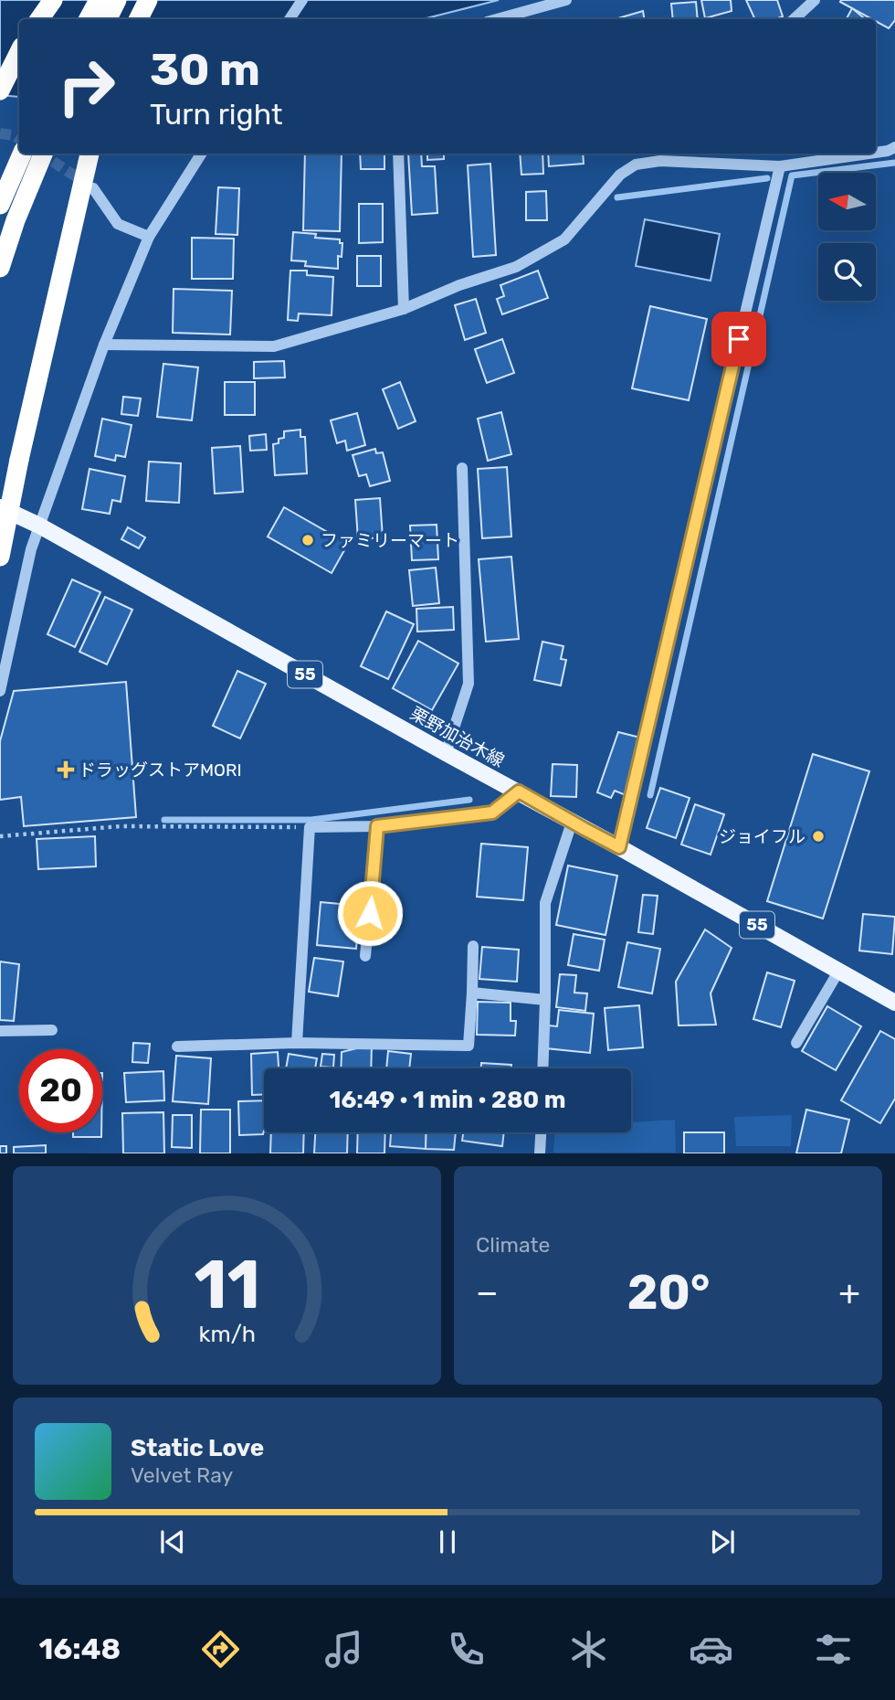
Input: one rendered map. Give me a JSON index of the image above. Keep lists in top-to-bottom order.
{
  "streets": {
    "main road": ["55", "栗野加治木線"]
  },
  "places": {
    "other": ["ファミリーマート", "ジョイフル"],
    "health": ["ドラッグストアMORI"]
  },
  "north": "left",
  "page": {
    "turn": ["30 m", "Turn right"],
    "limit": "20",
    "trip": "16:49 · 1 min · 280 m",
    "tile": "Climate",
    "heat": ["−", "20°", "+"],
    "song": ["Static Love", "Velvet Ray"],
    "tabs": "16:48",
    "gauge": ["11", "km/h"]
  }
}
